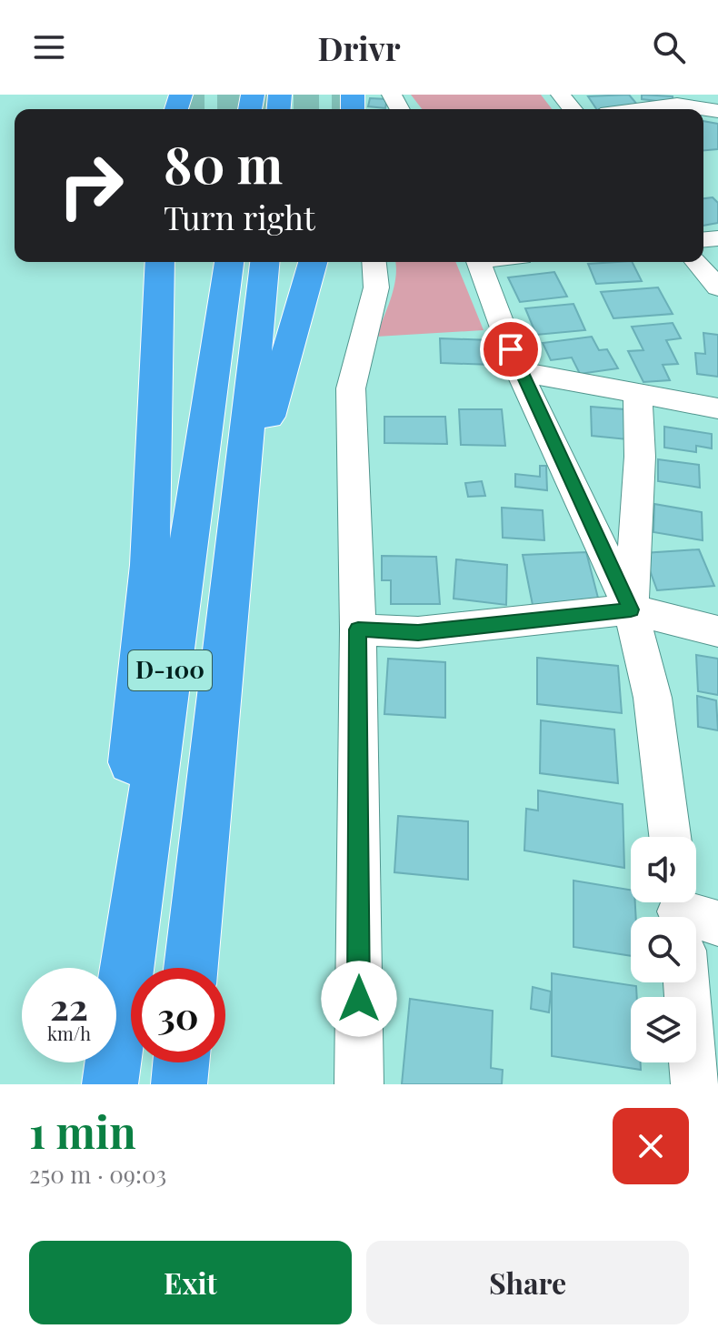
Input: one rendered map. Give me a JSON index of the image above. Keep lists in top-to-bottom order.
{
  "streets": {
    "highway": ["D-100"]
  },
  "page": {
    "header": "Drivr",
    "turn": ["80 m", "Turn right"],
    "speed": "22 km/h",
    "limit": "30",
    "heading": ["1 min", "250 m · 09:03"],
    "buttons": ["Exit", "Share"]
  }
}
